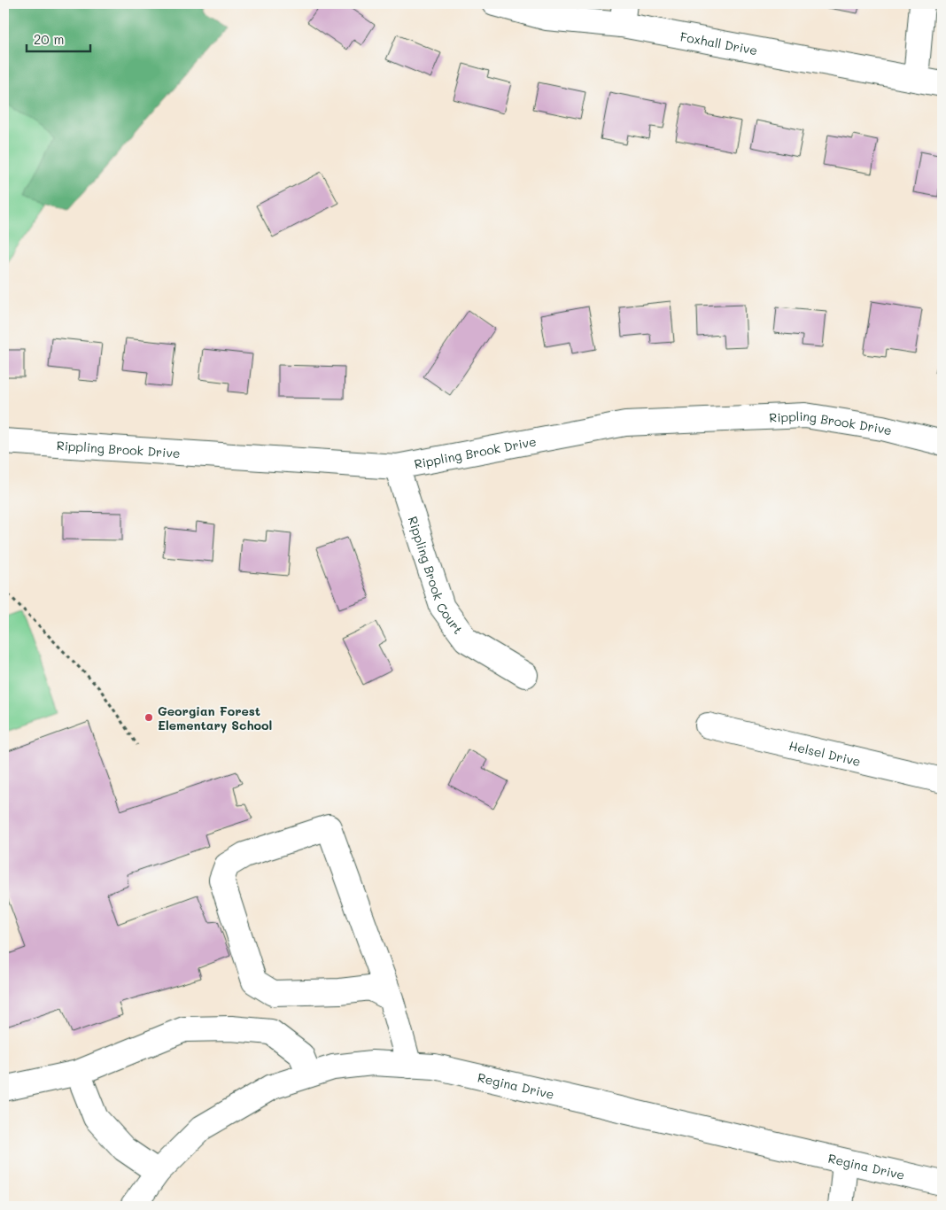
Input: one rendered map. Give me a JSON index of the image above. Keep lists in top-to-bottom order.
{
  "streets": {
    "street": [
      "Foxhall Drive",
      "Rippling Brook Drive",
      "Rippling Brook Court",
      "Helsel Drive",
      "Regina Drive"
    ]
  },
  "crossings": [
    ["Rippling Brook Drive", "Rippling Brook Court"]
  ],
  "places": ["Georgian Forest Elementary School"],
  "scale_bar": "20 m"
}
